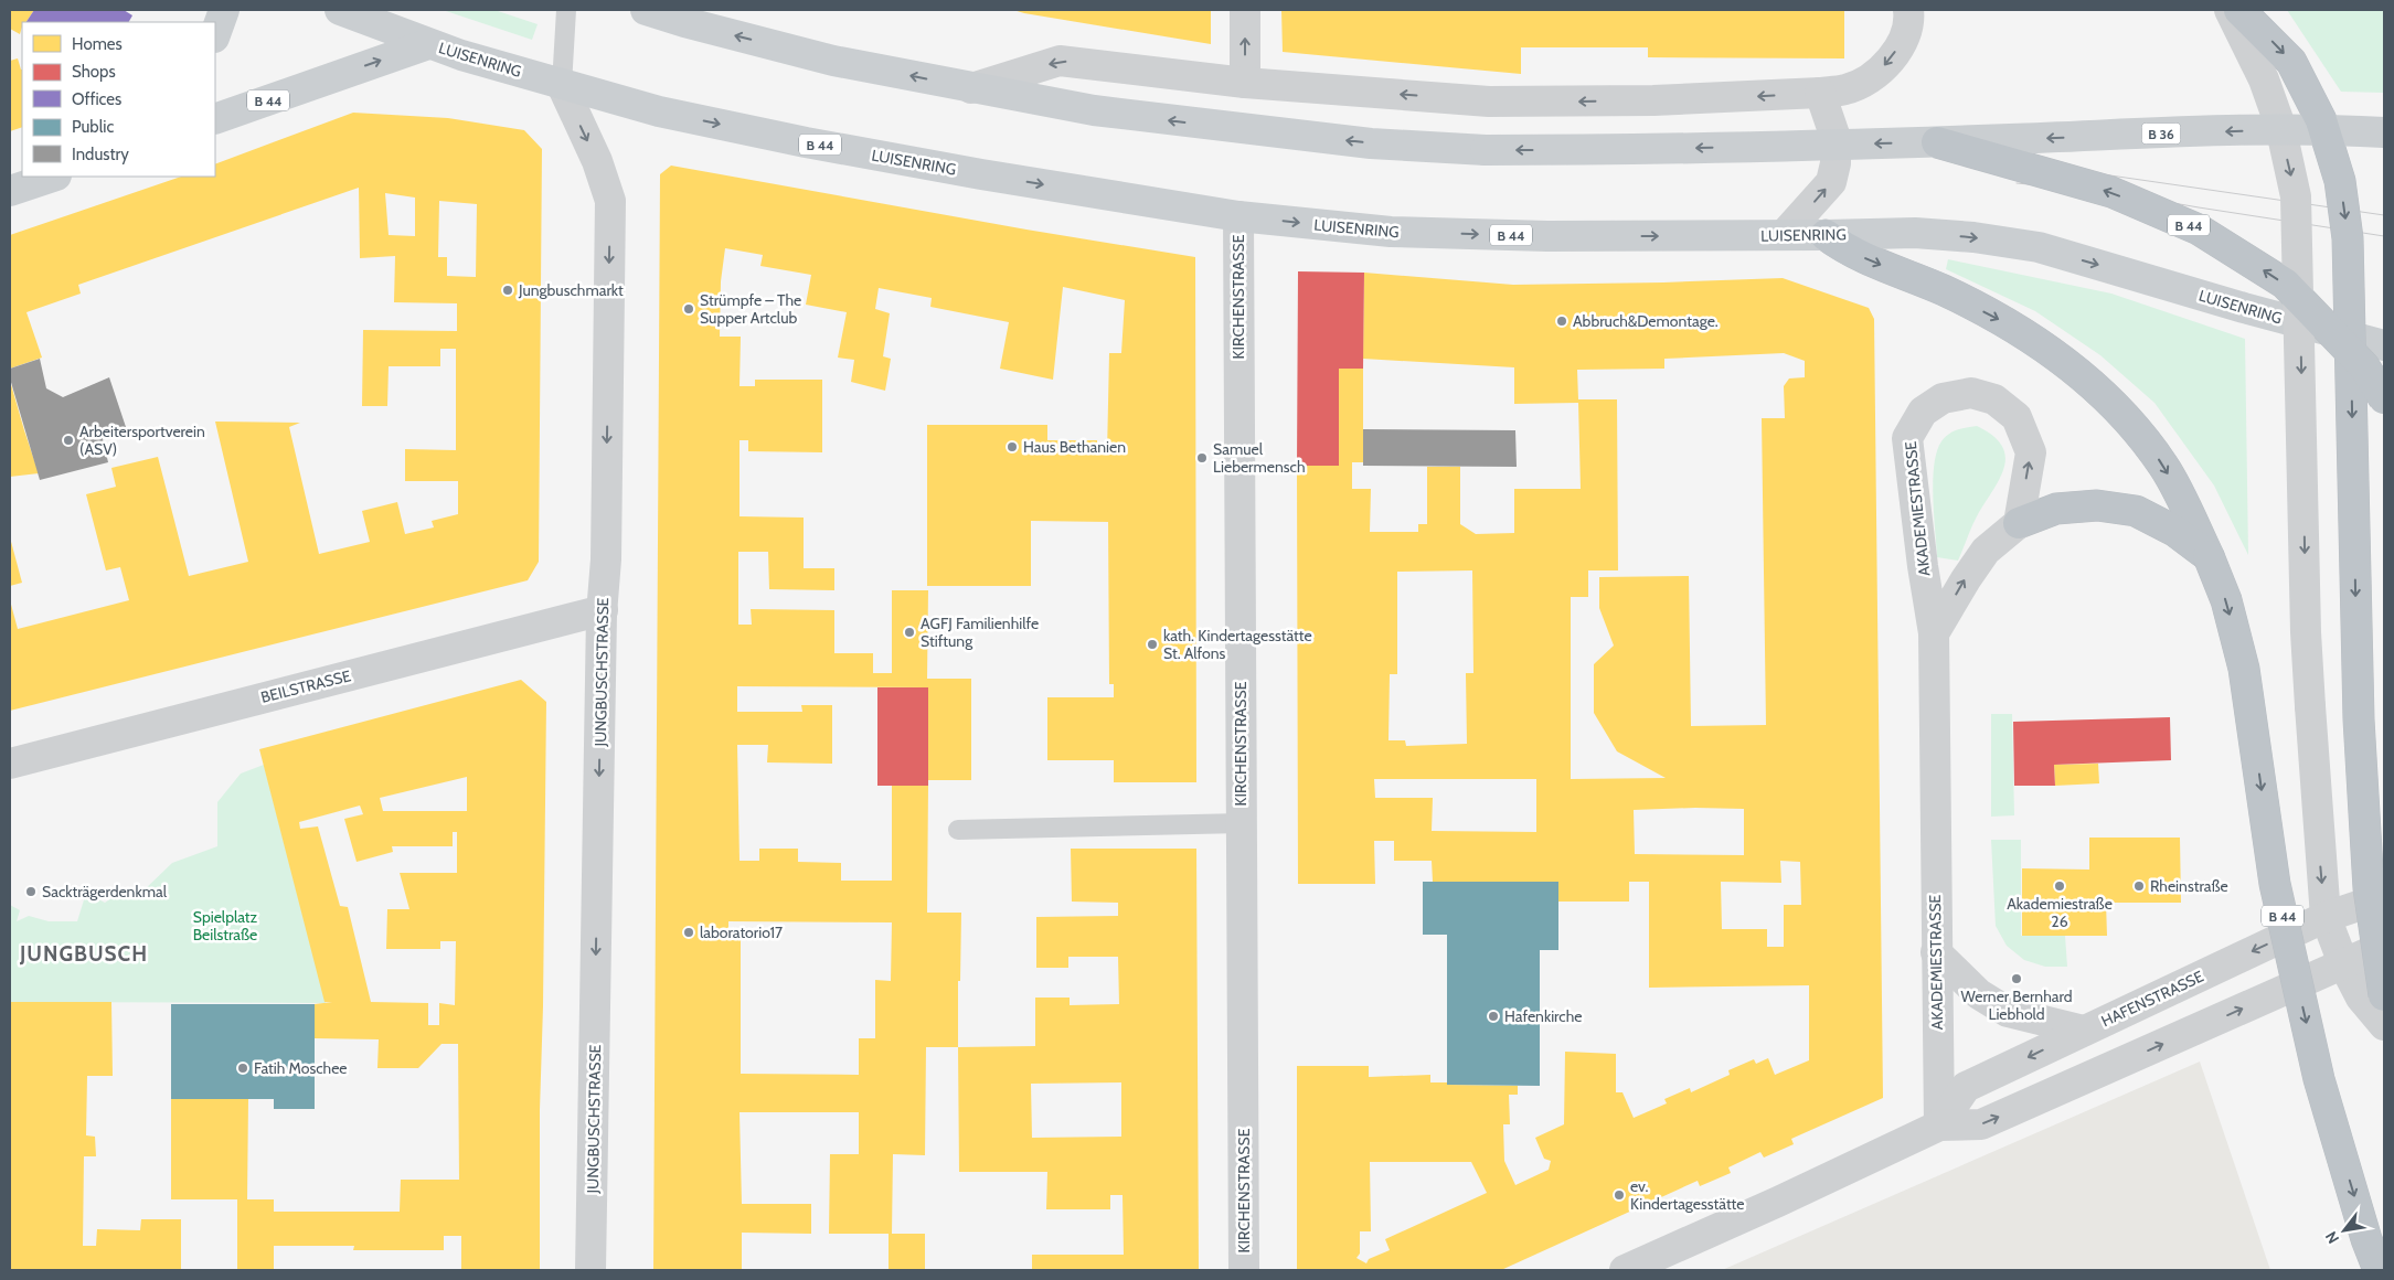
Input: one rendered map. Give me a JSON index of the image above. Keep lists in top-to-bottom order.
{
  "streets": {
    "highway": ["B 44"],
    "main road": ["LUISENRING", "B 36"],
    "street": [
      "KIRCHENSTRASSE",
      "AKADEMIESTRASSE",
      "JUNGBUSCHSTRASSE",
      "BEILSTRASSE",
      "HAFENSTRASSE"
    ]
  },
  "crossings": [
    ["LUISENRING", "B 44"],
    ["LUISENRING", "KIRCHENSTRASSE"],
    ["LUISENRING", "JUNGBUSCHSTRASSE"],
    ["B 44", "B 36"],
    ["AKADEMIESTRASSE", "HAFENSTRASSE"],
    ["JUNGBUSCHSTRASSE", "BEILSTRASSE"]
  ],
  "one_way": ["JUNGBUSCHSTRASSE"],
  "districts": ["JUNGBUSCH"],
  "parks": ["Spielplatz Beilstraße"],
  "places": [
    "Jungbuschmarkt",
    "Strümpfe – The Supper Artclub",
    "Abbruch&Demontage.",
    "Arbeitersportverein (ASV)",
    "Haus Bethanien",
    "Samuel Liebermensch",
    "AGFJ Familienhilfe Stiftung",
    "kath. Kindertagesstätte St. Alfons",
    "Akademiestraße 26",
    "Rheinstraße",
    "Sackträgerdenkmal",
    "laboratorio17",
    "Werner Bernhard Liebhold",
    "Hafenkirche",
    "Fatih Moschee",
    "ev. Kindertagesstätte"
  ],
  "legend": [
    "Homes",
    "Shops",
    "Offices",
    "Public",
    "Industry"
  ],
  "north": "bottom left"
}
